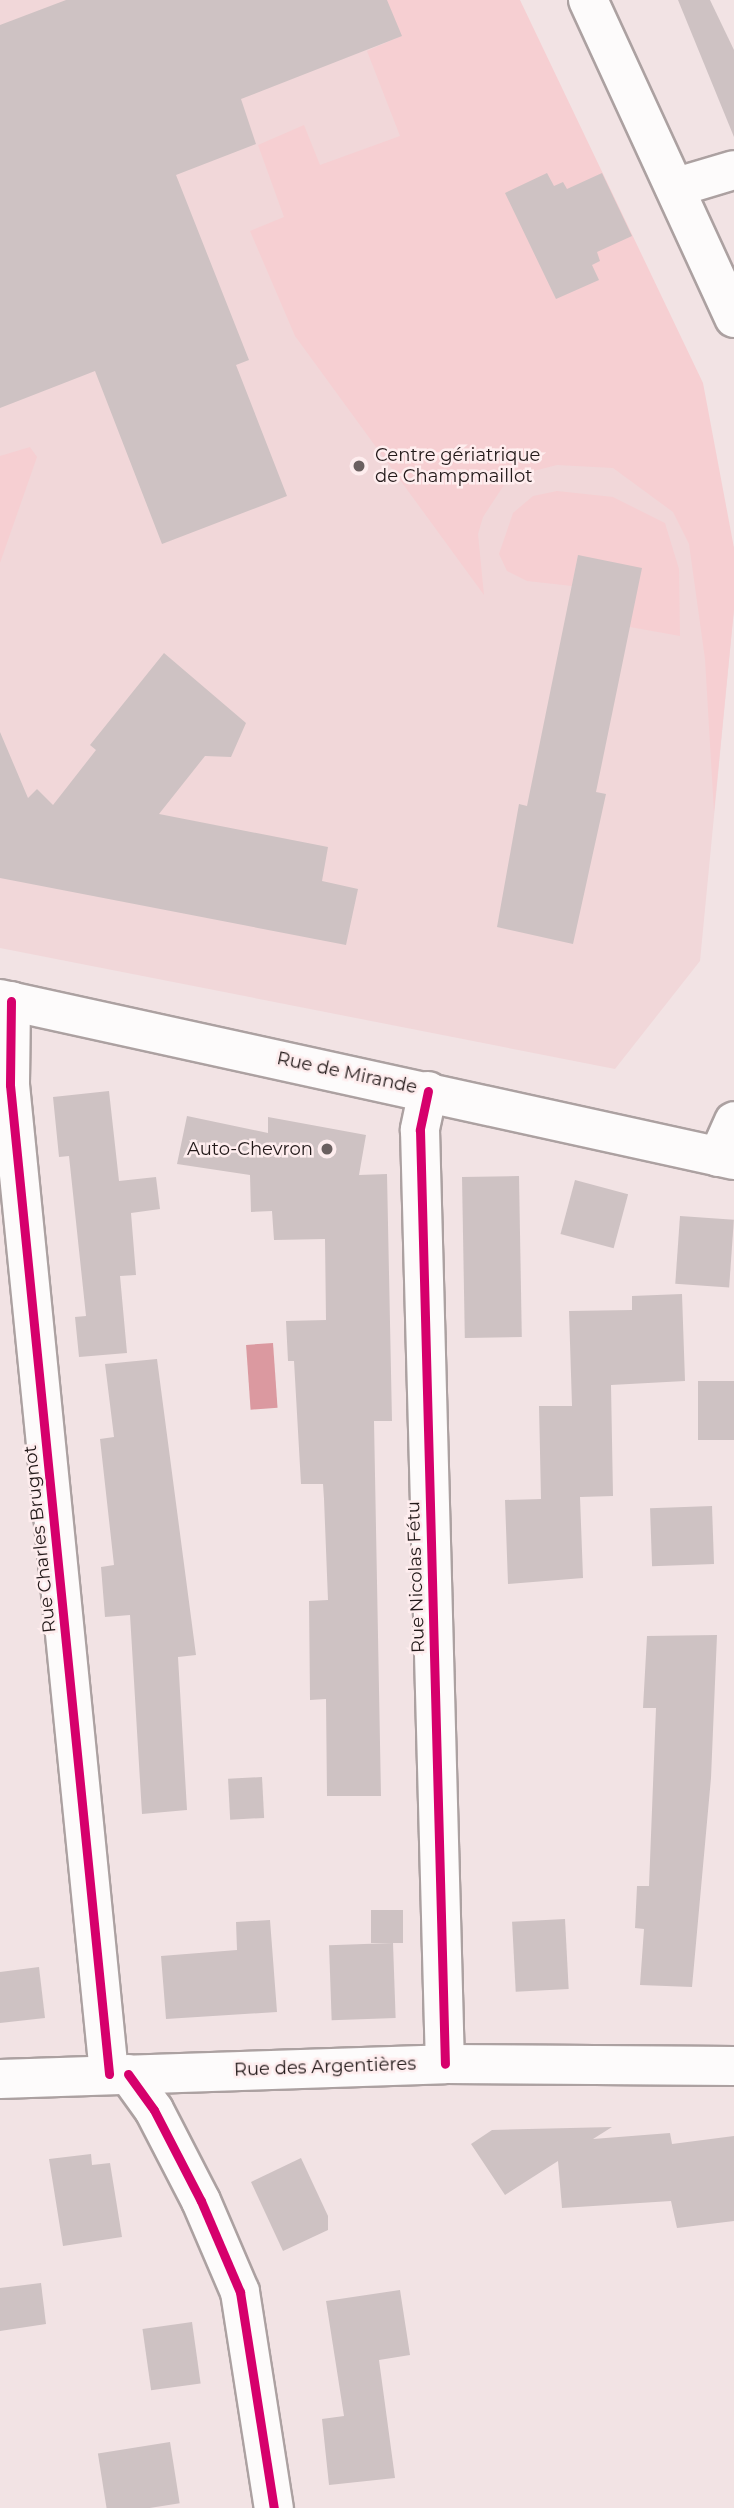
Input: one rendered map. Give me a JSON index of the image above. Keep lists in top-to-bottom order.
{
  "streets": {
    "street": [
      "Rue de Mirande",
      "Rue Charles Brugnot",
      "Rue Nicolas Fétu",
      "Rue des Argentières"
    ]
  },
  "crossings": [
    ["Rue de Mirande", "Rue Charles Brugnot"],
    ["Rue de Mirande", "Rue Nicolas Fétu"],
    ["Rue Charles Brugnot", "Rue des Argentières"],
    ["Rue Nicolas Fétu", "Rue des Argentières"]
  ],
  "places": ["Centre gériatrique de Champmaillot", "Auto-Chevron"]
}
